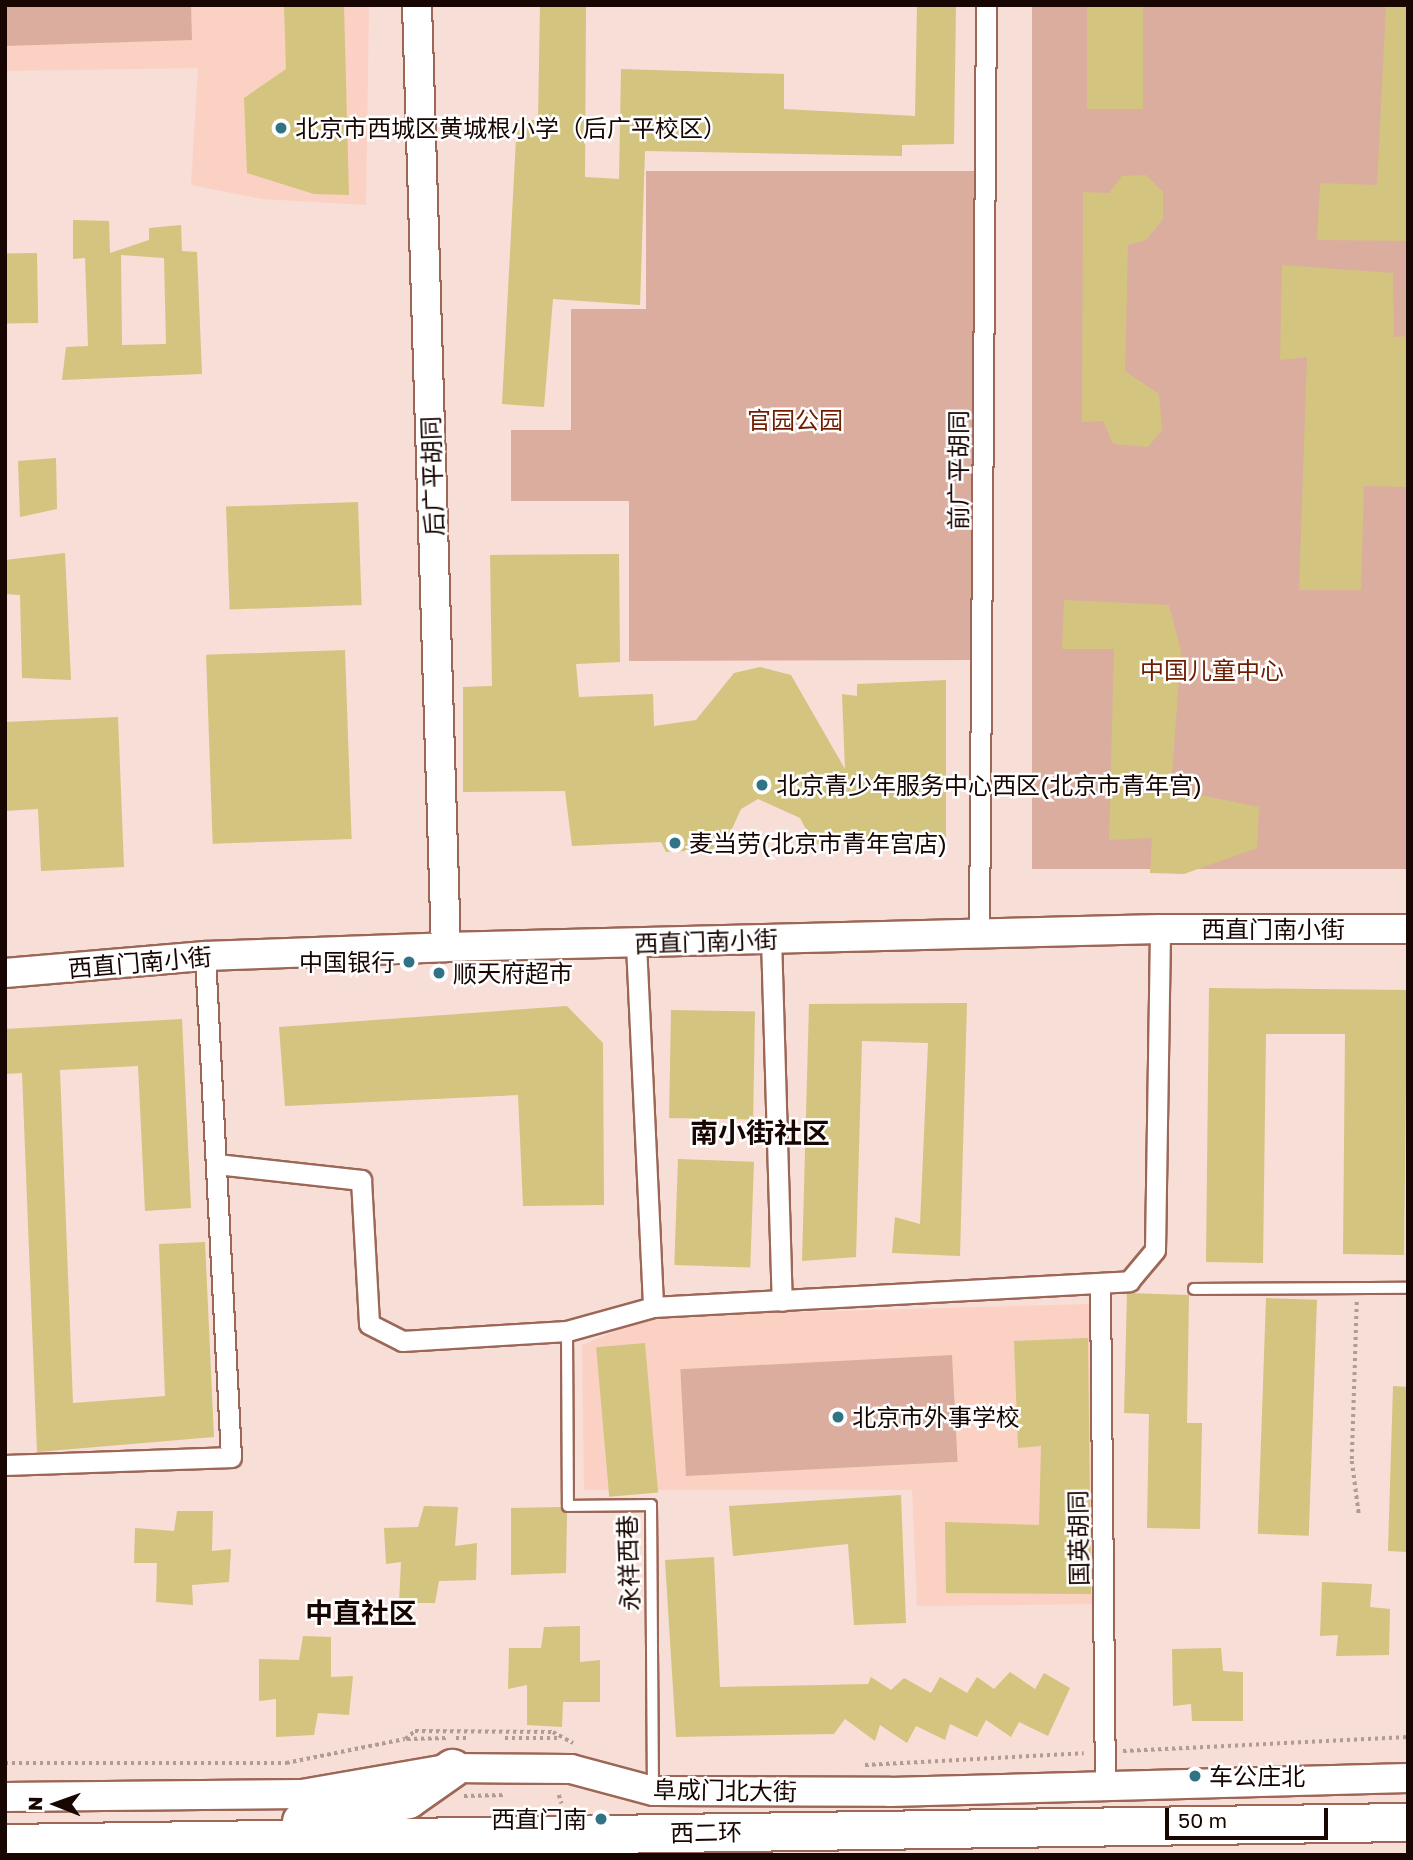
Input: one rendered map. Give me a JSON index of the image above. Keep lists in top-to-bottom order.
{
  "streets": {
    "highway": ["西二环"],
    "street": [
      "前广平胡同",
      "后广平胡同",
      "西直门南小街",
      "国英胡同",
      "阜成门北大街"
    ],
    "lane": ["永祥西巷"]
  },
  "crossings": [
    ["前广平胡同", "西直门南小街"],
    ["后广平胡同", "西直门南小街"],
    ["国英胡同", "阜成门北大街"],
    ["永祥西巷", "阜成门北大街"]
  ],
  "districts": ["南小街社区", "中直社区"],
  "parks": ["官园公园", "中国儿童中心"],
  "places": [
    "北京市西城区黄城根小学（后广平校区）",
    "北京青少年服务中心西区(北京市青年宫)",
    "麦当劳(北京市青年宫店)",
    "中国银行",
    "顺天府超市",
    "北京市外事学校",
    "车公庄北",
    "西直门南"
  ],
  "scale_bar": "50 m",
  "north": "left"
}
